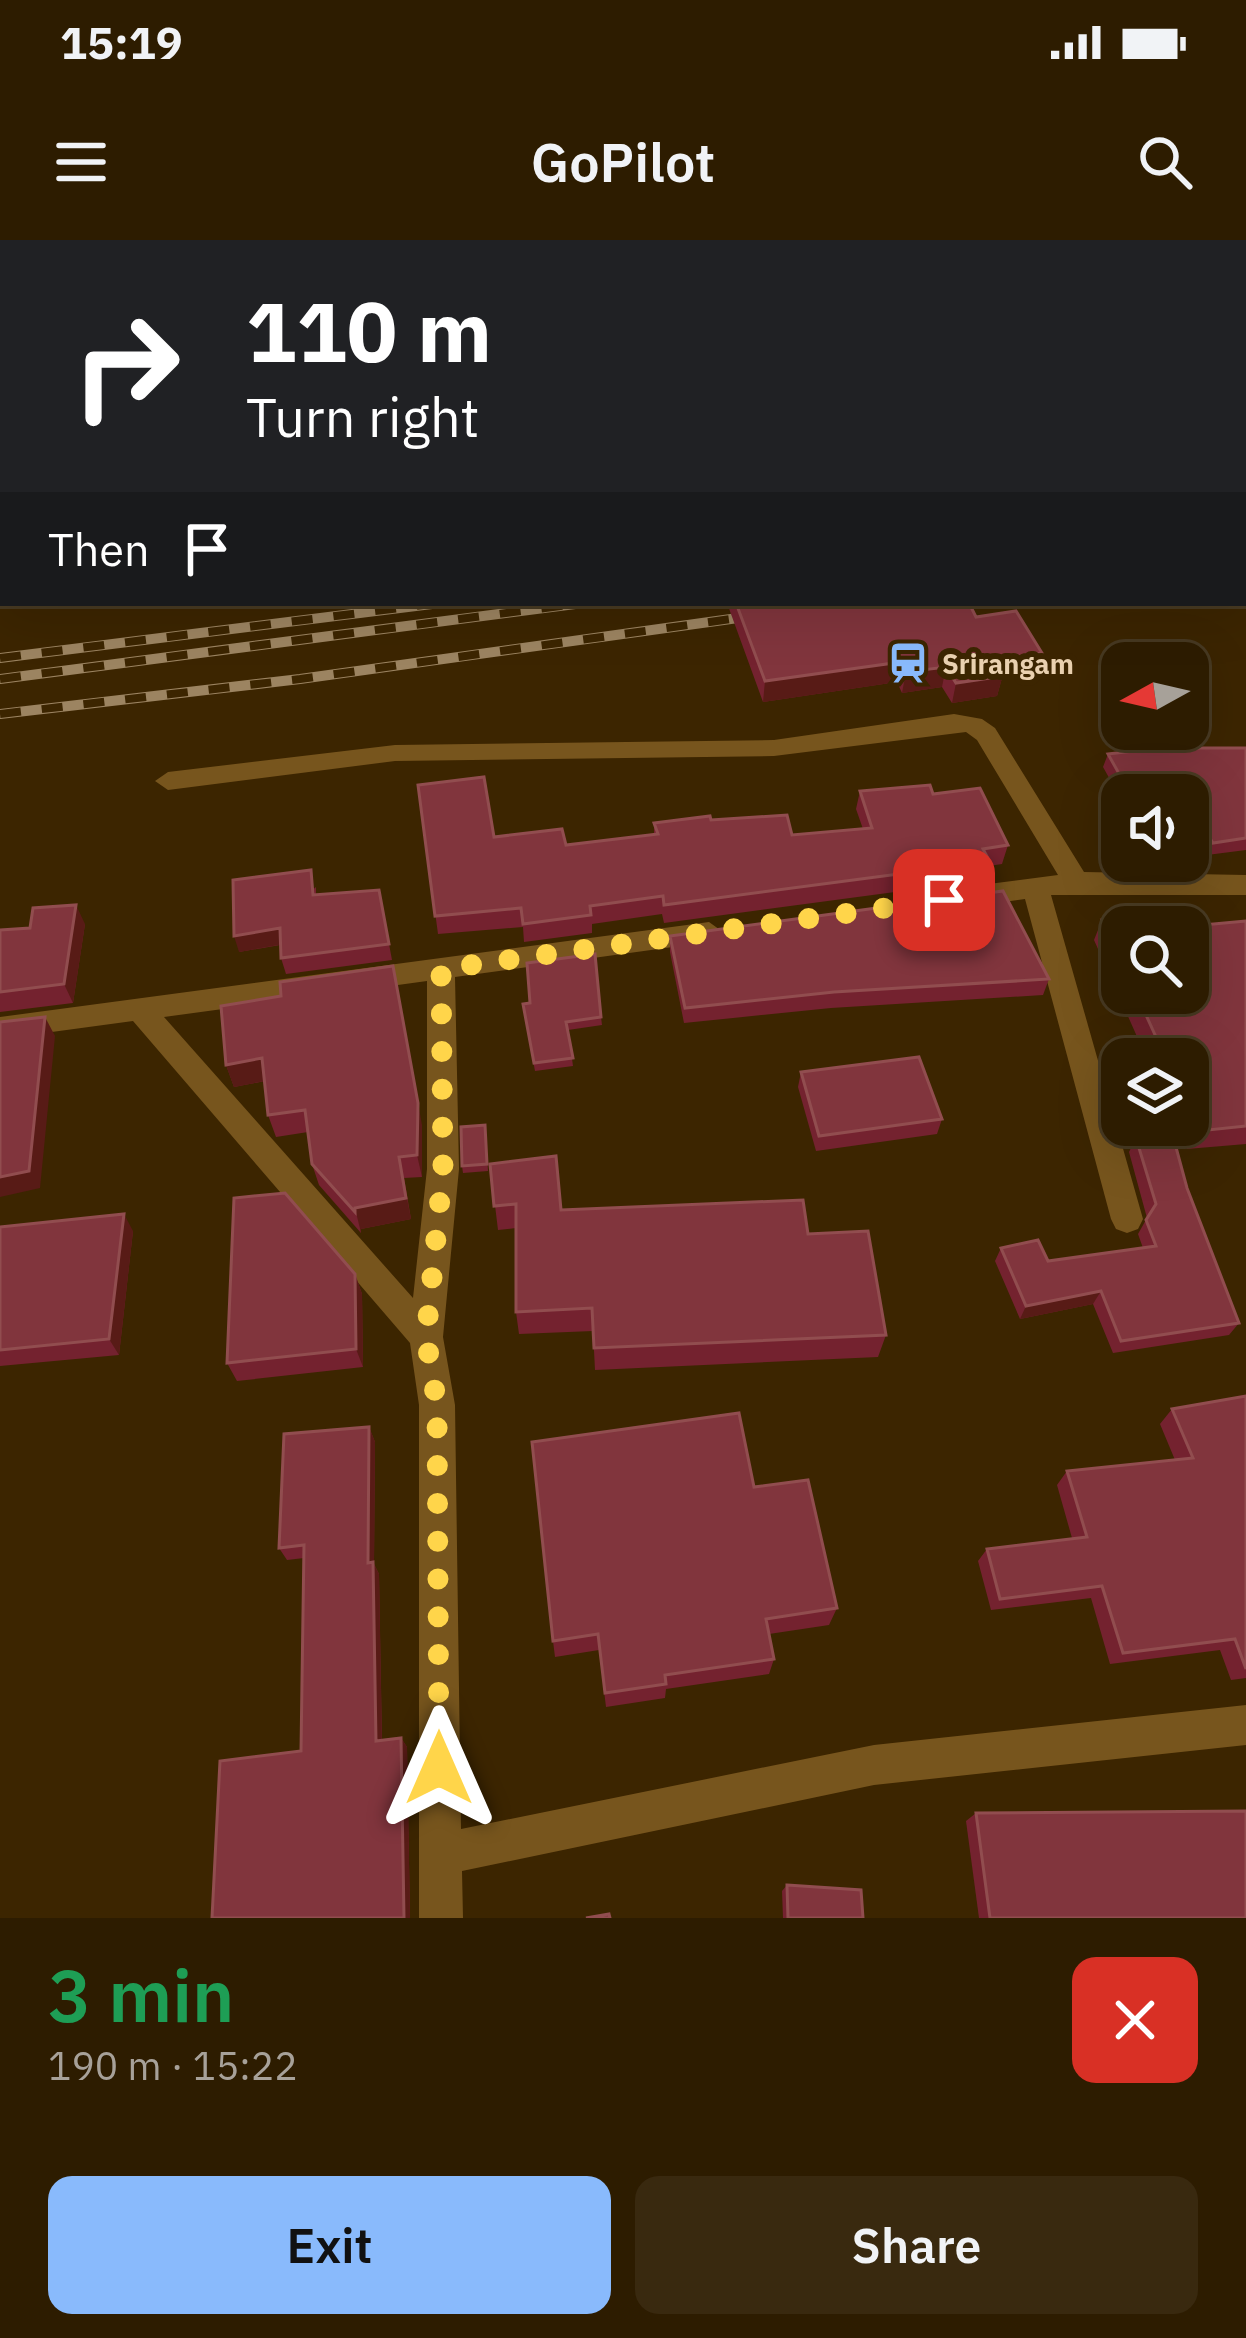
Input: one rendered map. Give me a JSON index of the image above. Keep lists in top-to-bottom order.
{
  "places": {
    "station": ["Srirangam"]
  },
  "north": "left",
  "page": {
    "status": "15:19",
    "header": "GoPilot",
    "turn": ["110 m", "Turn right"],
    "then": "Then",
    "heading": ["3 min", "190 m · 15:22"],
    "buttons": ["Exit", "Share"]
  }
}
